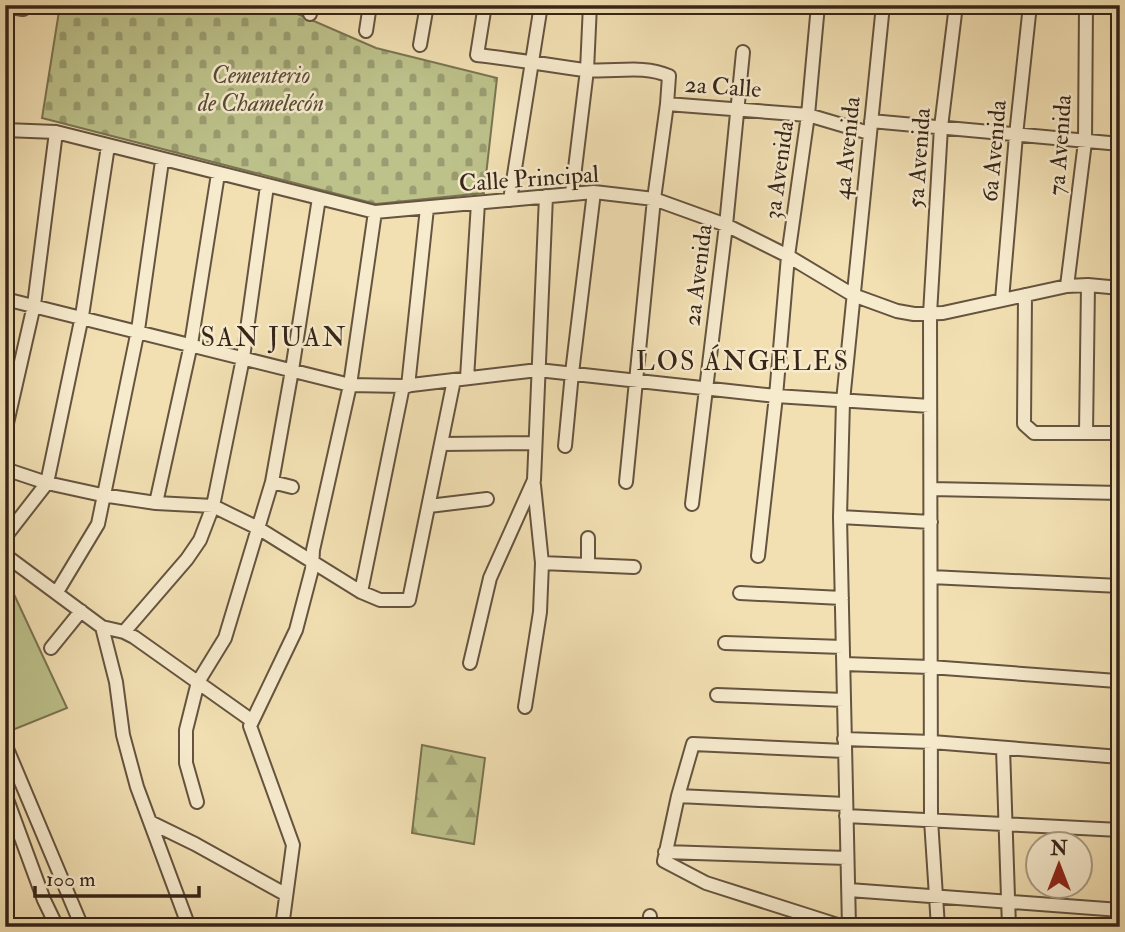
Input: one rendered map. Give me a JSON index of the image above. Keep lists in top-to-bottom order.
{
  "streets": {
    "street": [
      "2a Calle",
      "7a Avenida",
      "4a Avenida",
      "6a Avenida",
      "5a Avenida",
      "3a Avenida",
      "Calle Principal",
      "2a Avenida"
    ]
  },
  "crossings": [
    ["2a Calle", "7a Avenida"],
    ["2a Calle", "4a Avenida"],
    ["2a Calle", "6a Avenida"],
    ["2a Calle", "5a Avenida"],
    ["2a Calle", "3a Avenida"],
    ["2a Calle", "2a Avenida"],
    ["7a Avenida", "Calle Principal"],
    ["4a Avenida", "Calle Principal"],
    ["6a Avenida", "Calle Principal"],
    ["5a Avenida", "Calle Principal"],
    ["3a Avenida", "Calle Principal"],
    ["Calle Principal", "2a Avenida"]
  ],
  "districts": ["SAN JUAN", "LOS ÁNGELES"],
  "parks": ["Cementerio de Chamelecón"],
  "scale_bar": "100 m",
  "north": "top"
}
